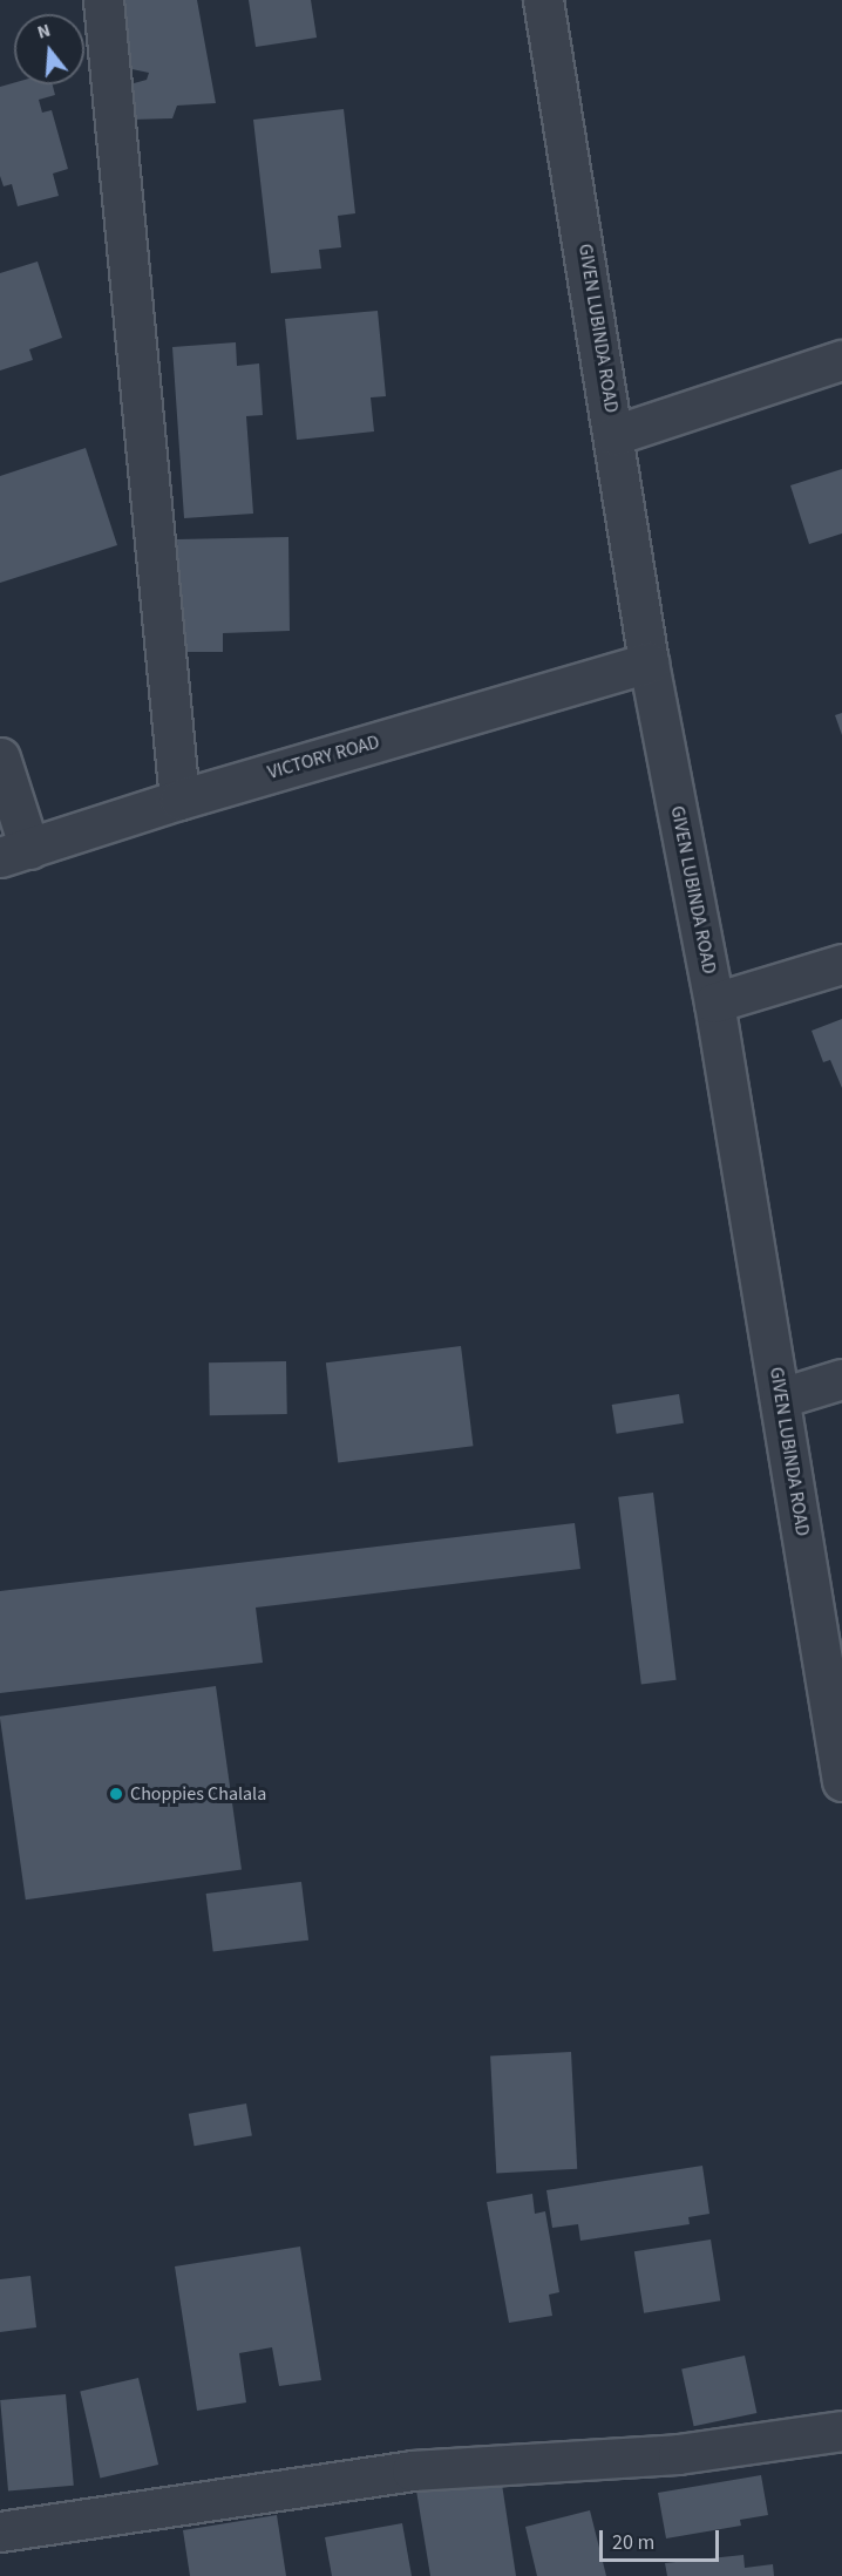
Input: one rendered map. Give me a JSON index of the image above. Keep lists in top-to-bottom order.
{
  "streets": {
    "street": ["GIVEN LUBINDA ROAD", "VICTORY ROAD"]
  },
  "crossings": [
    ["GIVEN LUBINDA ROAD", "VICTORY ROAD"]
  ],
  "places": ["Choppies Chalala"],
  "scale_bar": "20 m",
  "north": "top"
}
